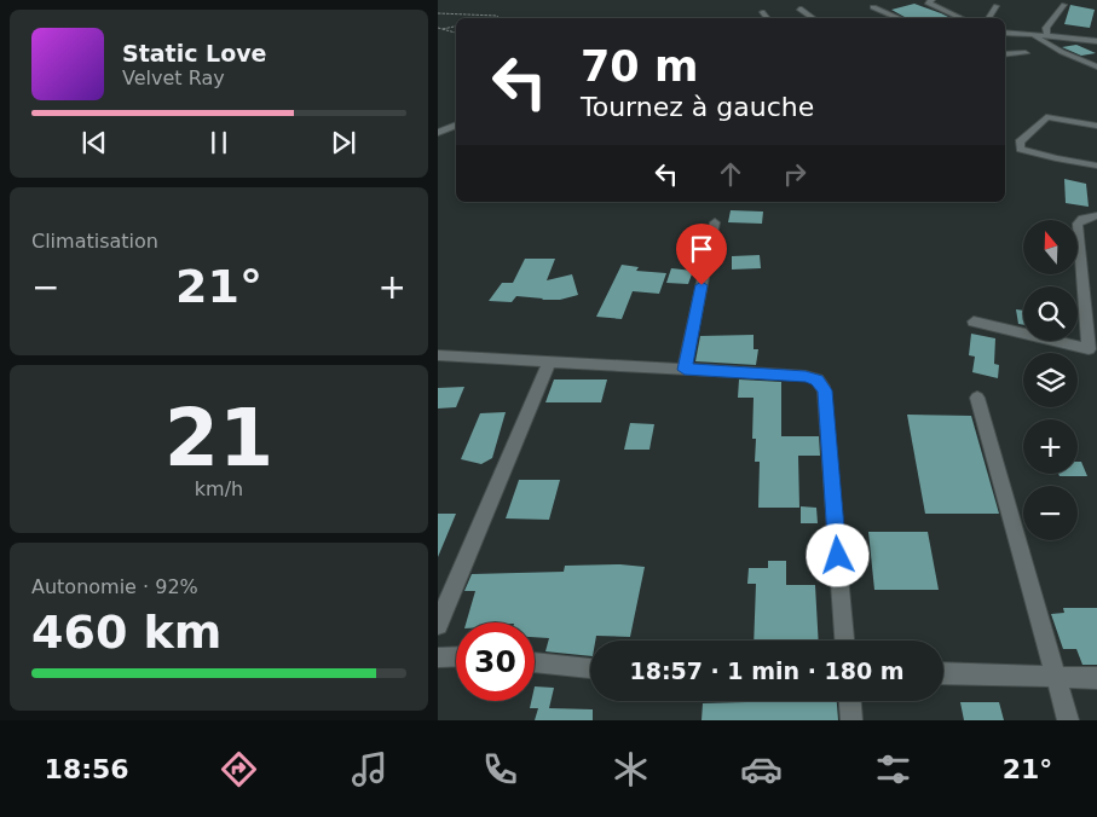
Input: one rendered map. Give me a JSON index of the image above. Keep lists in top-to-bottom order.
{
  "north": "top",
  "page": {
    "turn": ["70 m", "Tournez à gauche"],
    "song": ["Static Love", "Velvet Ray"],
    "tile": [
      "Climatisation",
      ["21", "km/h"],
      ["Autonomie · 92%", "460 km"]
    ],
    "map_buttons": ["+", "−"],
    "heat": ["−", "21°", "+"],
    "limit": "30",
    "trip": "18:57 · 1 min · 180 m",
    "tabs": ["18:56", "21°"]
  }
}
